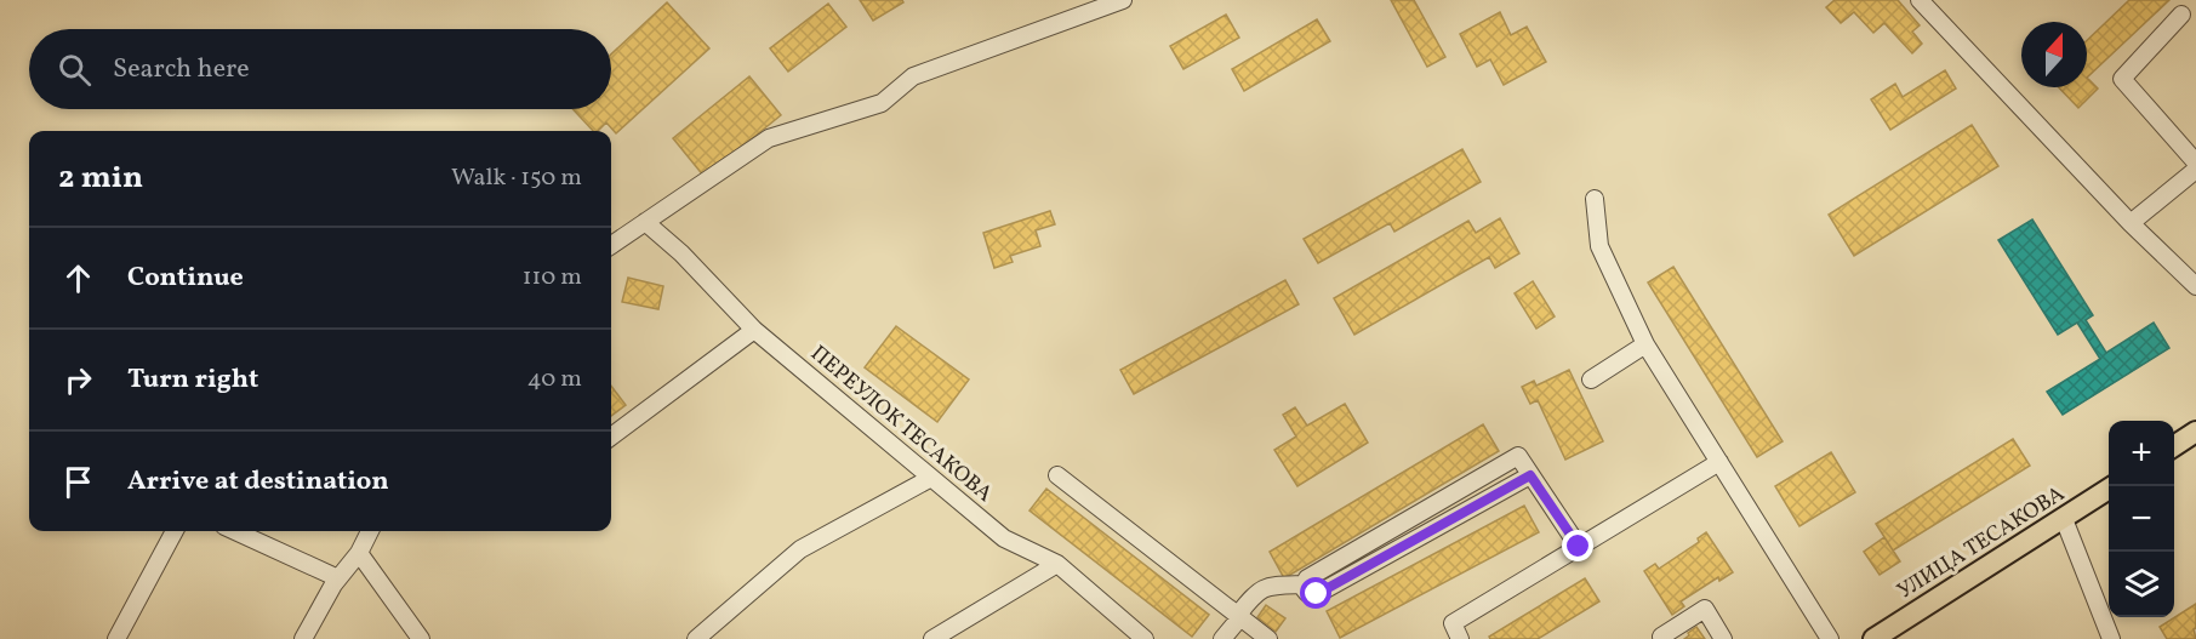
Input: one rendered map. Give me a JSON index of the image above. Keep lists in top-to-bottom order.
{
  "streets": {
    "main road": ["УЛИЦА ТЕСАКОВА"],
    "street": ["ПЕРЕУЛОК ТЕСАКОВА"]
  },
  "north": "top",
  "page": {
    "search": "Search here",
    "heading": ["2 min", "Walk · 150 m"],
    "list": [
      ["Continue", "110 m"],
      ["Turn right", "40 m"],
      "Arrive at destination"
    ],
    "map_buttons": ["+", "−"]
  }
}
